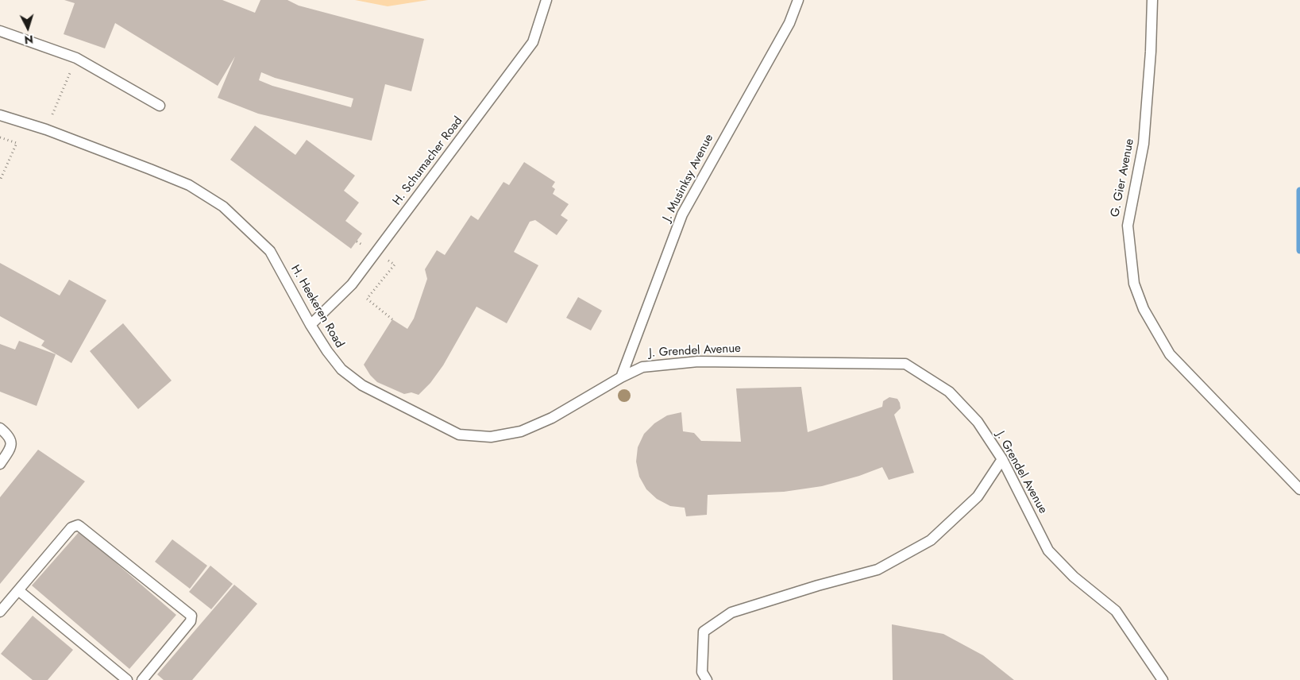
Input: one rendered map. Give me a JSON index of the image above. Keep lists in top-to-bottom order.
{
  "streets": {
    "lane": [
      "H. Schumacher Road",
      "J. Musinksy Avenue",
      "G. Gier Avenue",
      "H. Heekeren Road",
      "J. Grendel Avenue"
    ]
  },
  "crossings": [
    ["H. Schumacher Road", "H. Heekeren Road"],
    ["J. Musinksy Avenue", "H. Heekeren Road"],
    ["J. Musinksy Avenue", "J. Grendel Avenue"],
    ["H. Heekeren Road", "J. Grendel Avenue"]
  ],
  "north": "bottom"
}
